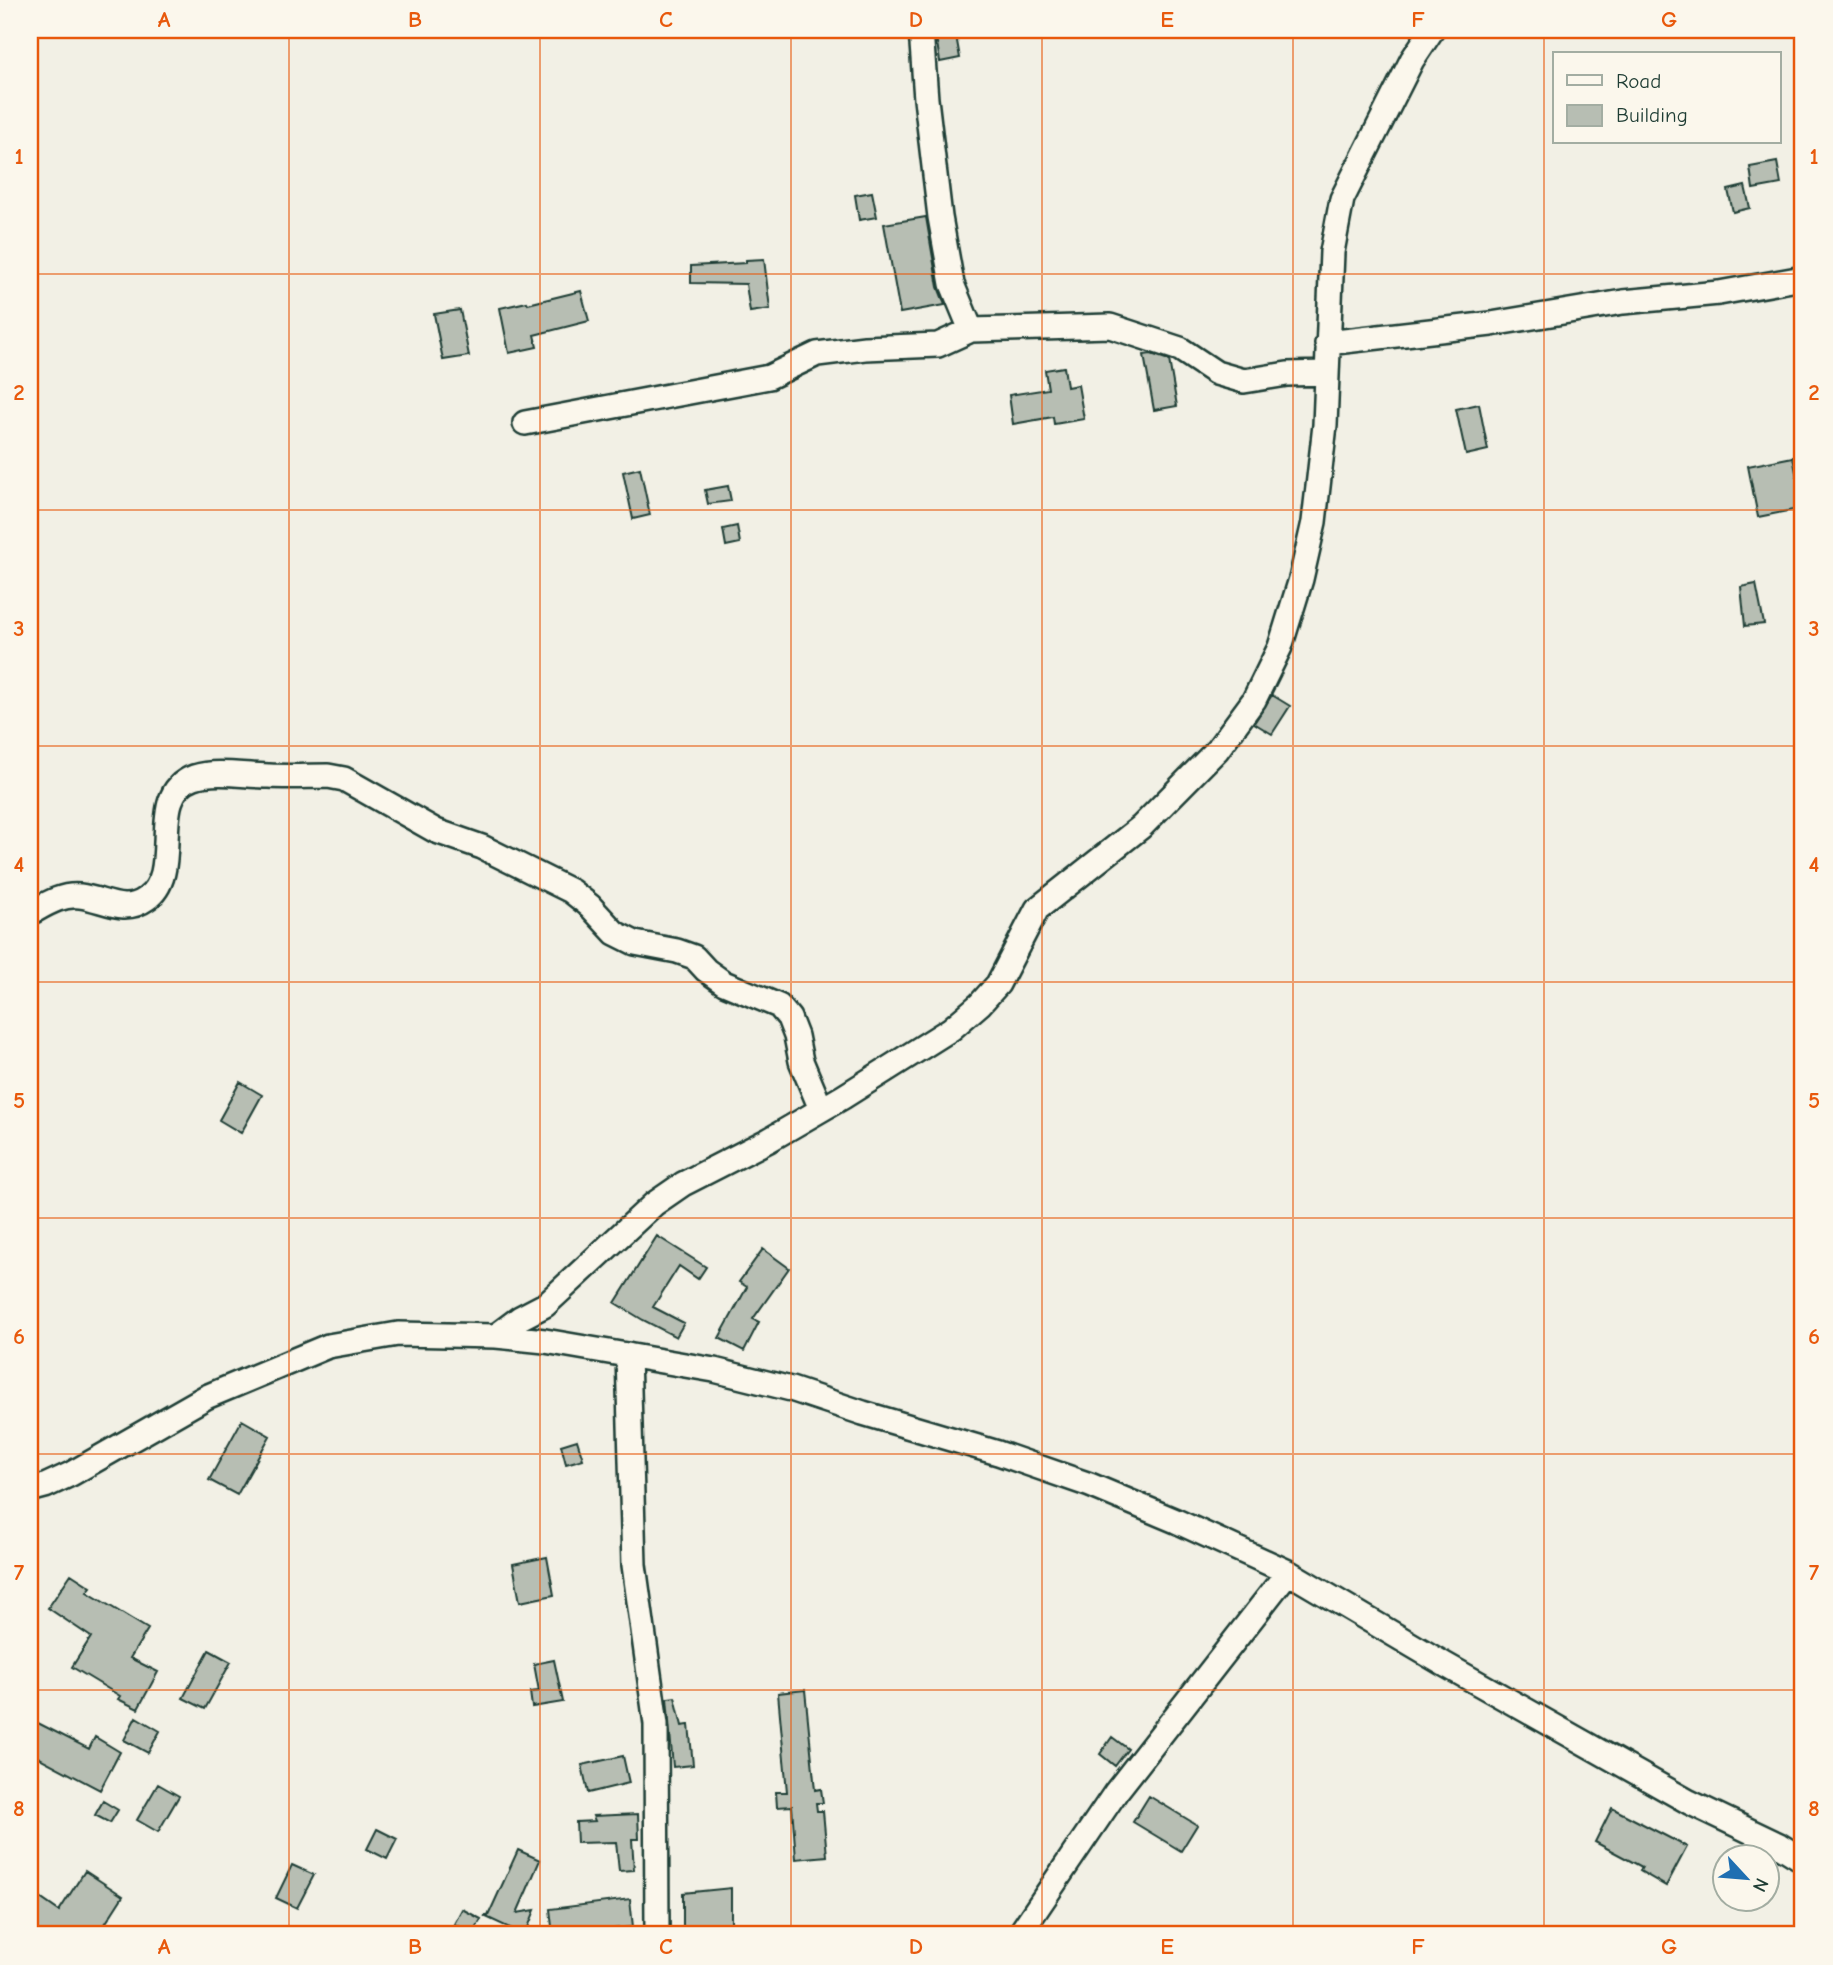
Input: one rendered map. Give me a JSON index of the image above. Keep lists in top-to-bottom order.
{
  "legend": ["Road", "Building"],
  "north": "bottom right",
  "grid": {
    "columns": [
      "A",
      "B",
      "C",
      "D",
      "E",
      "F",
      "G"
    ],
    "rows": [
      "1",
      "2",
      "3",
      "4",
      "5",
      "6",
      "7",
      "8"
    ]
  }
}
